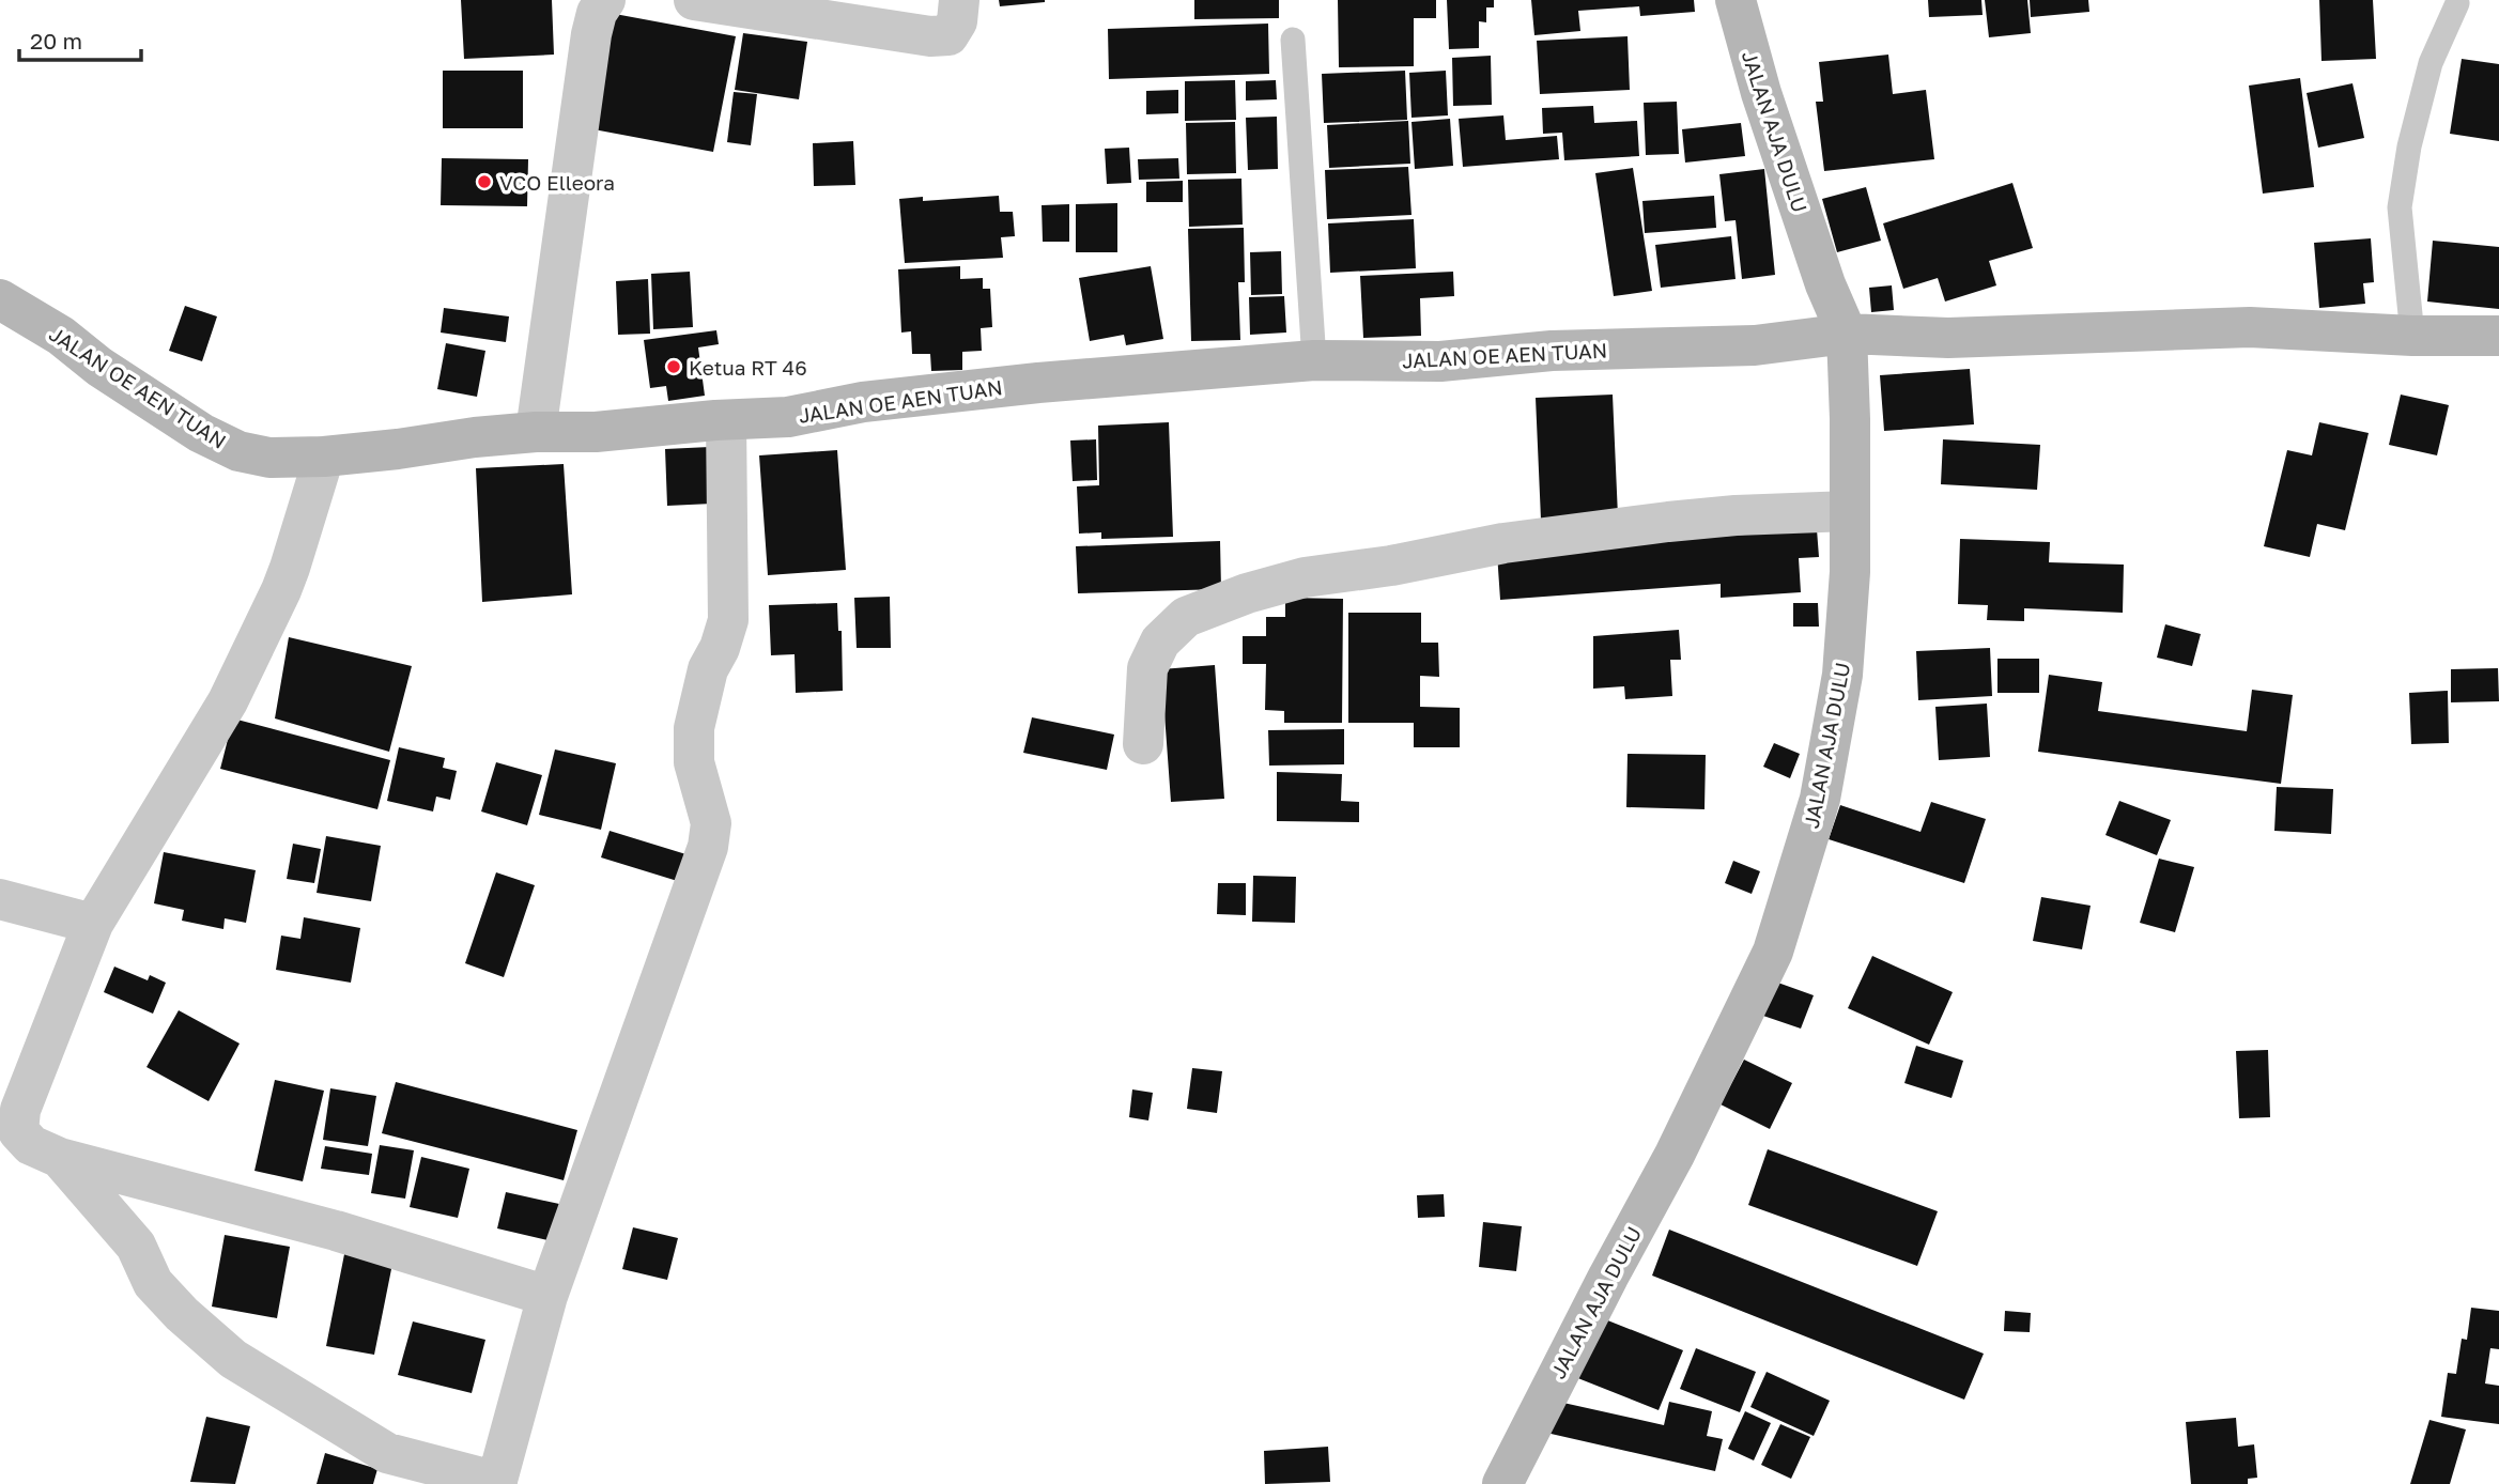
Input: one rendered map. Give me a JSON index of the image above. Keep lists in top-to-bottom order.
{
  "streets": {
    "street": ["JALAN AJA DULU", "JALAN OE AEN TUAN"]
  },
  "crossings": [
    ["JALAN AJA DULU", "JALAN OE AEN TUAN"]
  ],
  "places": ["VCO Elleora", "Ketua RT 46"],
  "scale_bar": "20 m"
}
